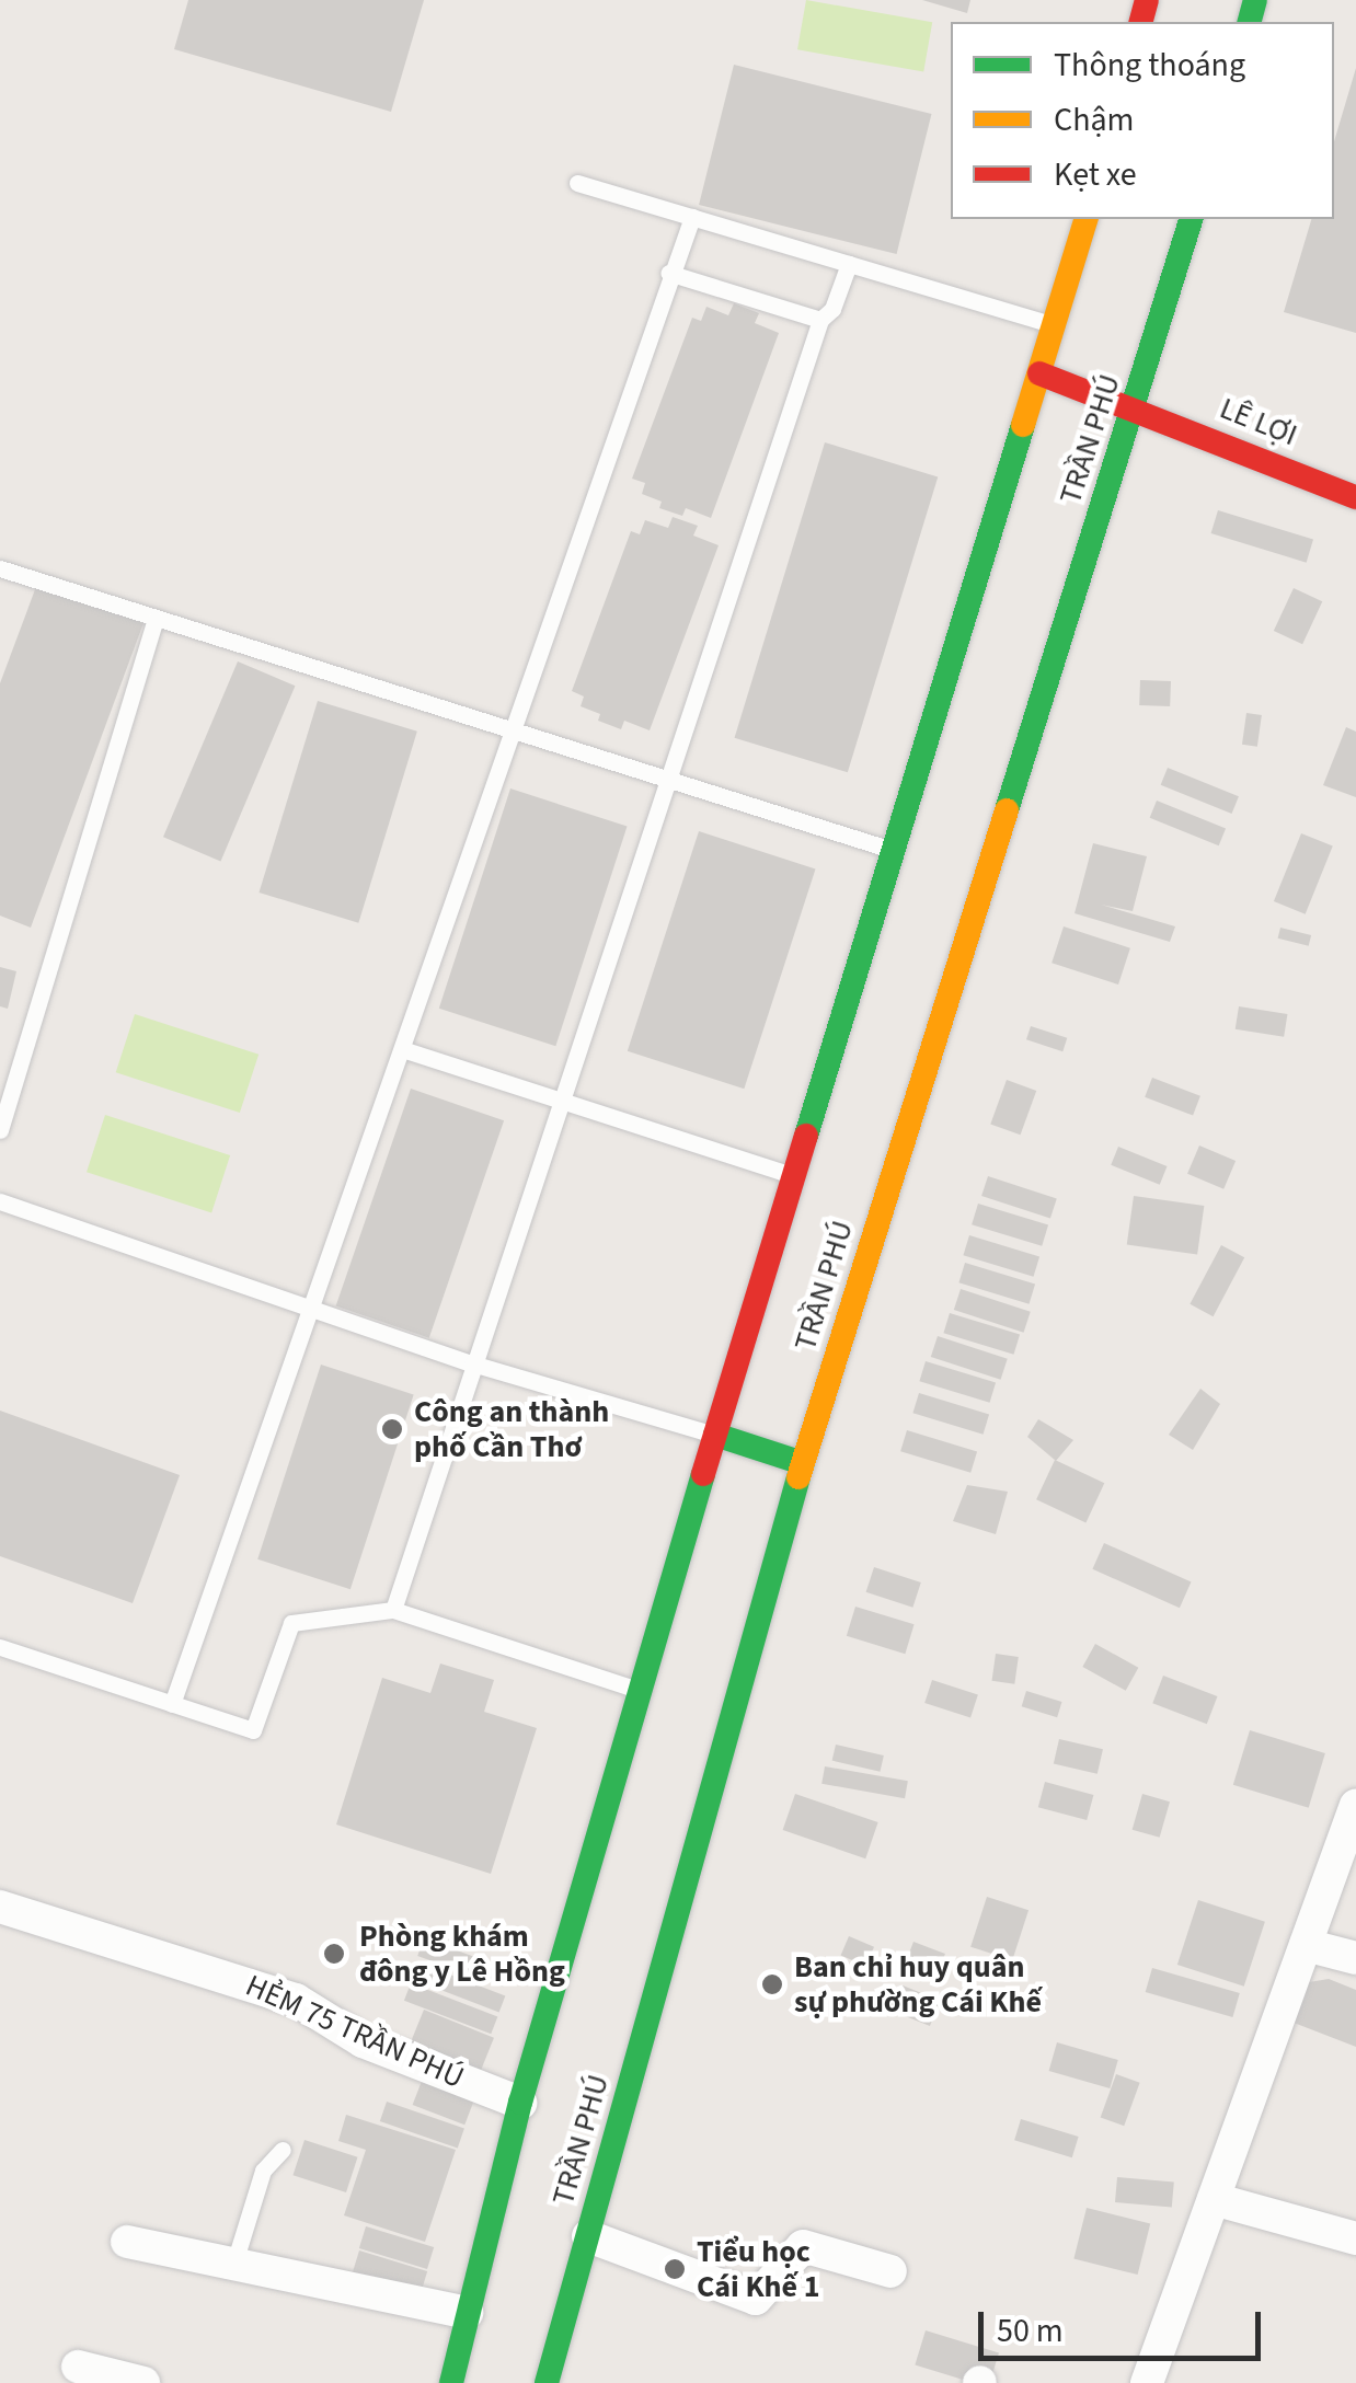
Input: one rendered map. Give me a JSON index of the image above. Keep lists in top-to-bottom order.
{
  "streets": {
    "street": ["LÊ LỢI", "TRẦN PHÚ", "HẺM 75 TRẦN PHÚ"]
  },
  "crossings": [
    ["LÊ LỢI", "TRẦN PHÚ"],
    ["TRẦN PHÚ", "HẺM 75 TRẦN PHÚ"]
  ],
  "places": [
    "Công an thành phố Cần Thơ",
    "Phòng khám đông y Lê Hồng",
    "Ban chỉ huy quân sự phường Cái Khế",
    "Tiểu học Cái Khế 1"
  ],
  "legend": ["Thông thoáng", "Chậm", "Kẹt xe"],
  "scale_bar": "50 m"
}
